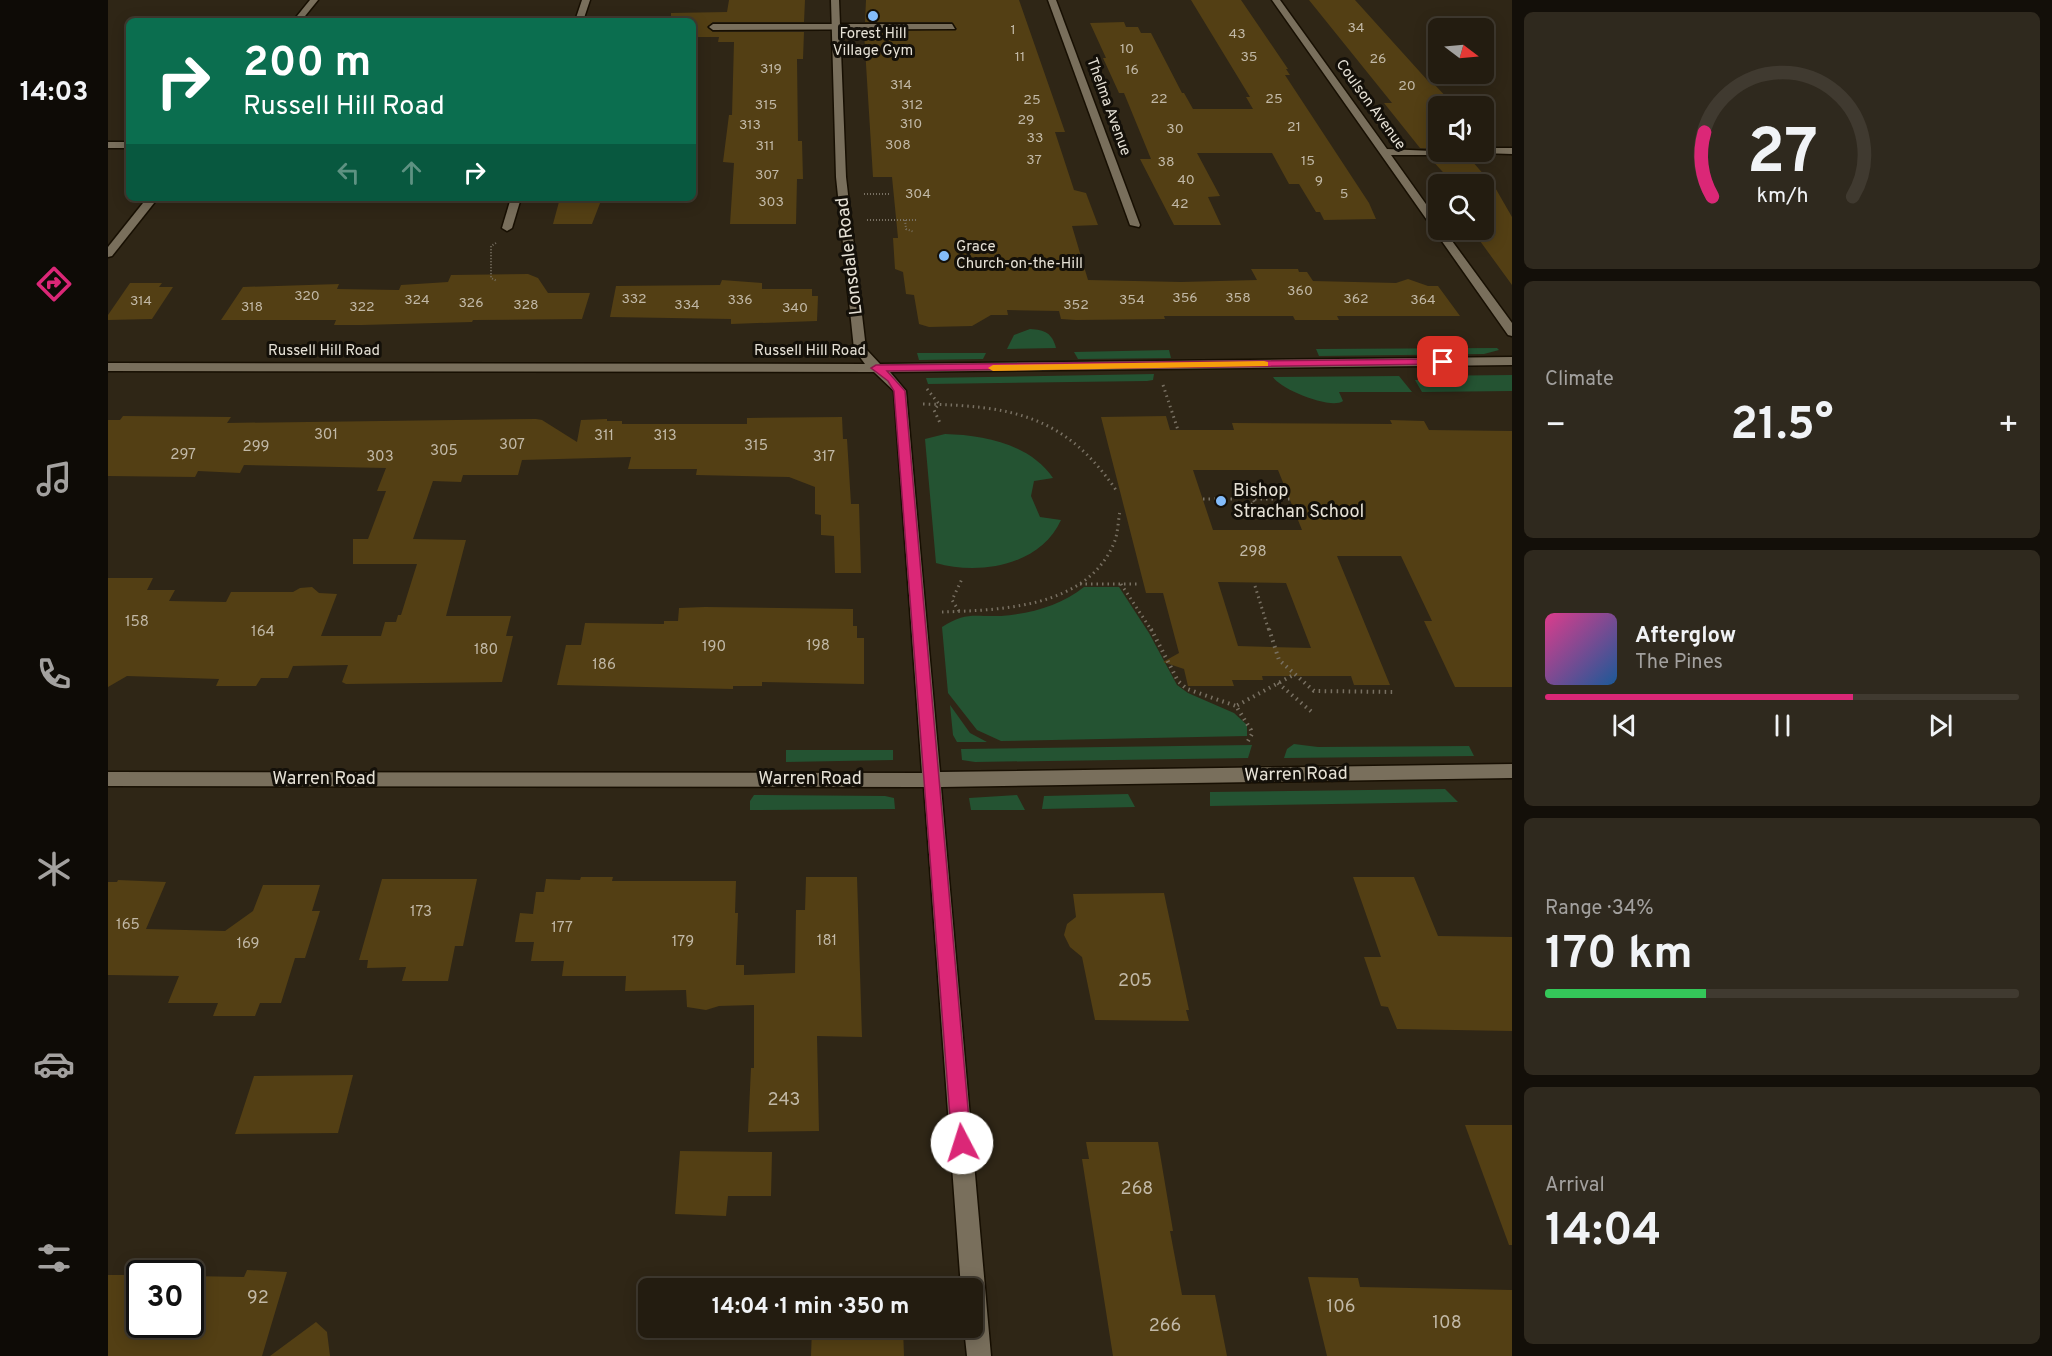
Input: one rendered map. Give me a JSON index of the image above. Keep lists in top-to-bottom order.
{
  "streets": {
    "street": [
      "Coulson Avenue",
      "Thelma Avenue",
      "Lonsdale Road",
      "Russell Hill Road",
      "Warren Road"
    ]
  },
  "crossings": [
    ["Lonsdale Road", "Russell Hill Road"],
    ["Lonsdale Road", "Warren Road"]
  ],
  "places": ["Forest Hill Village Gym", "Grace Church-on-the-Hill", "Bishop Strachan School"],
  "house_numbers": [
    "34",
    "1",
    "43",
    "10",
    "11",
    "35",
    "26",
    "319",
    "16",
    "314",
    "20",
    "22",
    "25",
    "25",
    "315",
    "312",
    "29",
    "310",
    "313",
    "21",
    "30",
    "33",
    "308",
    "311",
    "37",
    "15",
    "38",
    "307",
    "40",
    "9",
    "304",
    "5",
    "303",
    "42",
    "360",
    "320",
    "356",
    "358",
    "332",
    "362",
    "324",
    "336",
    "354",
    "364",
    "314",
    "326",
    "328",
    "334",
    "352",
    "318",
    "322",
    "340",
    "301",
    "311",
    "313",
    "307",
    "315",
    "299",
    "305",
    "297",
    "303",
    "317",
    "298",
    "158",
    "164",
    "198",
    "190",
    "180",
    "186",
    "173",
    "165",
    "177",
    "181",
    "179",
    "169",
    "205",
    "243",
    "268",
    "92",
    "106",
    "108",
    "266"
  ],
  "north": "right",
  "page": {
    "tabs": "14:03",
    "turn": ["200 m", "Russell Hill Road"],
    "tile": [
      "Climate",
      ["Range · 34%", "170 km"],
      ["Arrival", "14:04"]
    ],
    "heat": ["−", "21.5°", "+"],
    "song": ["Afterglow", "The Pines"],
    "limit": "30",
    "trip": "14:04 · 1 min · 350 m",
    "gauge": ["27", "km/h"]
  }
}
